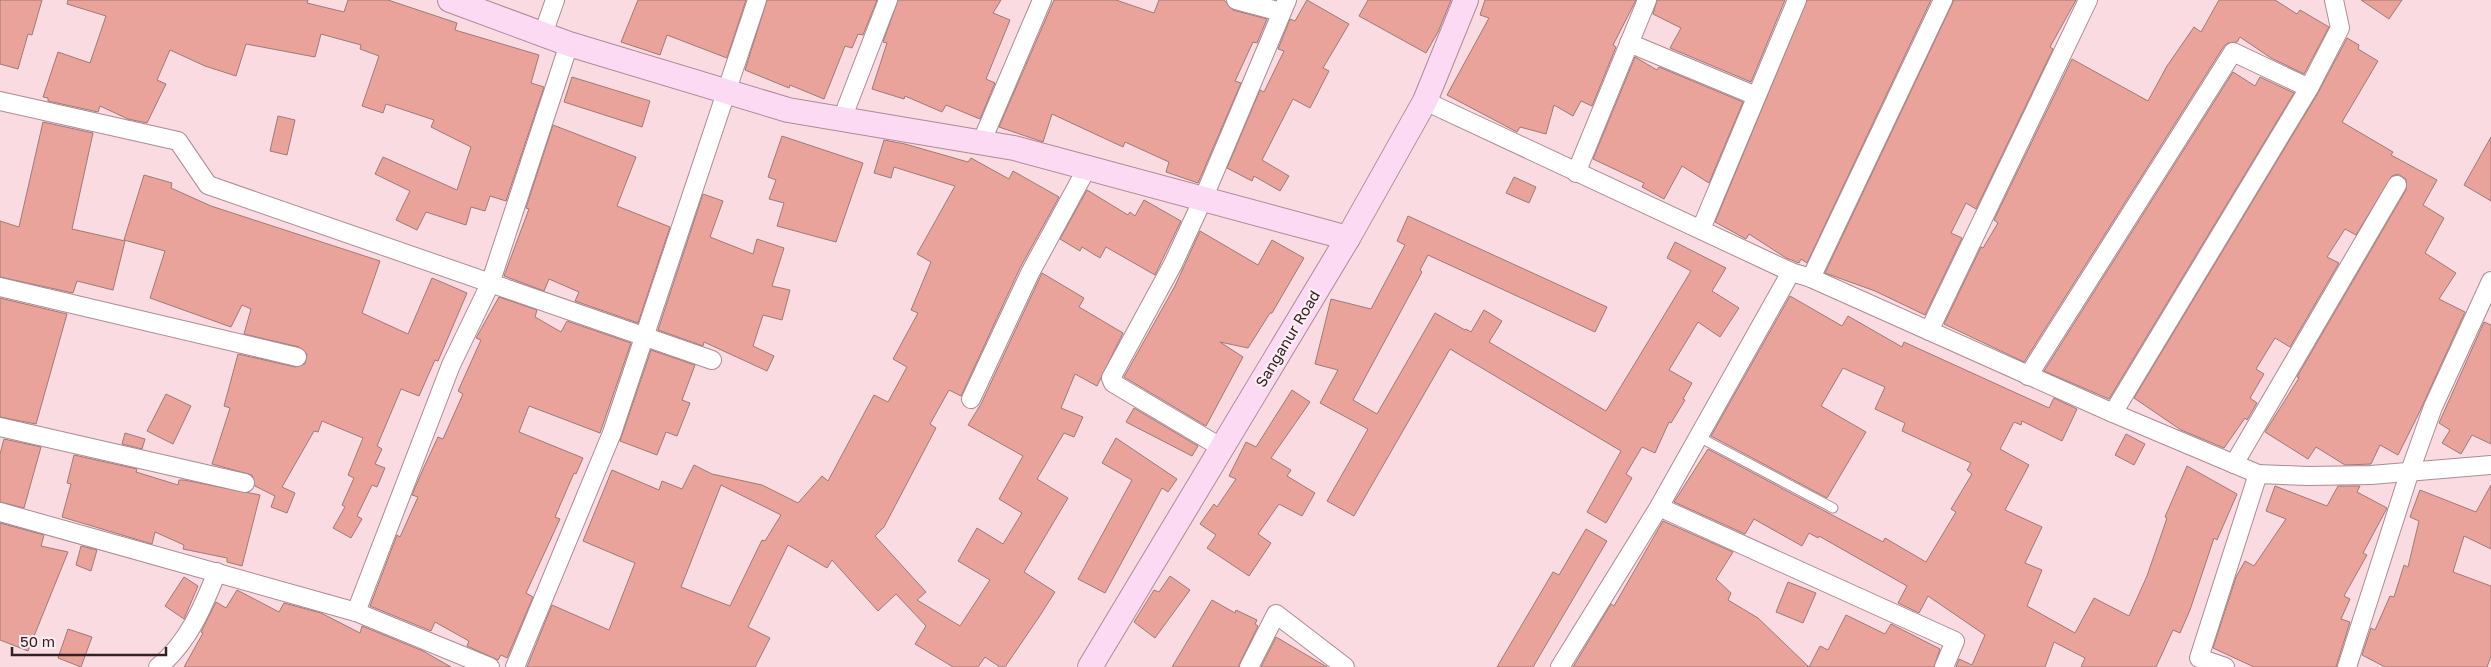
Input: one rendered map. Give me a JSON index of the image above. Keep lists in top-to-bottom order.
{
  "streets": {
    "street": ["Sanganur Road"]
  },
  "scale_bar": "50 m"
}
